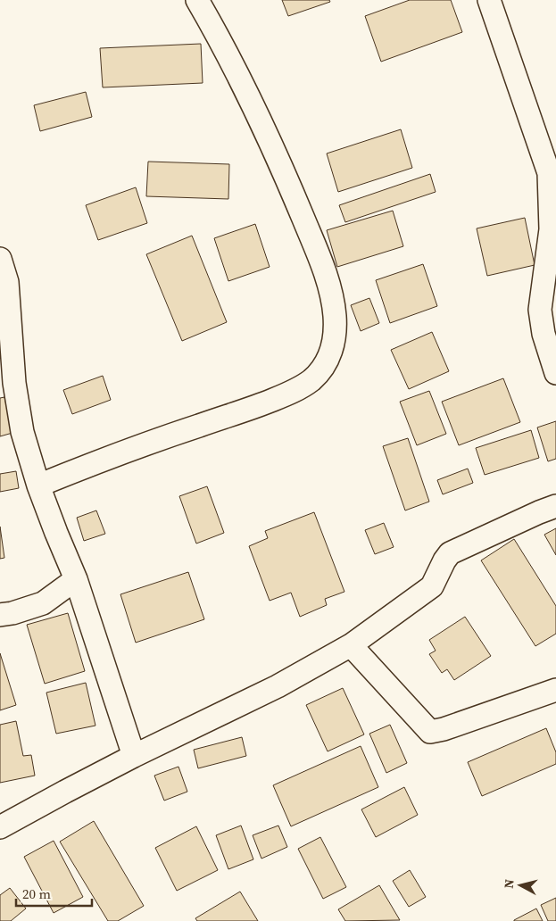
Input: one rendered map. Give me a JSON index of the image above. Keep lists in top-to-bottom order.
{
  "scale_bar": "20 m",
  "north": "left"
}
